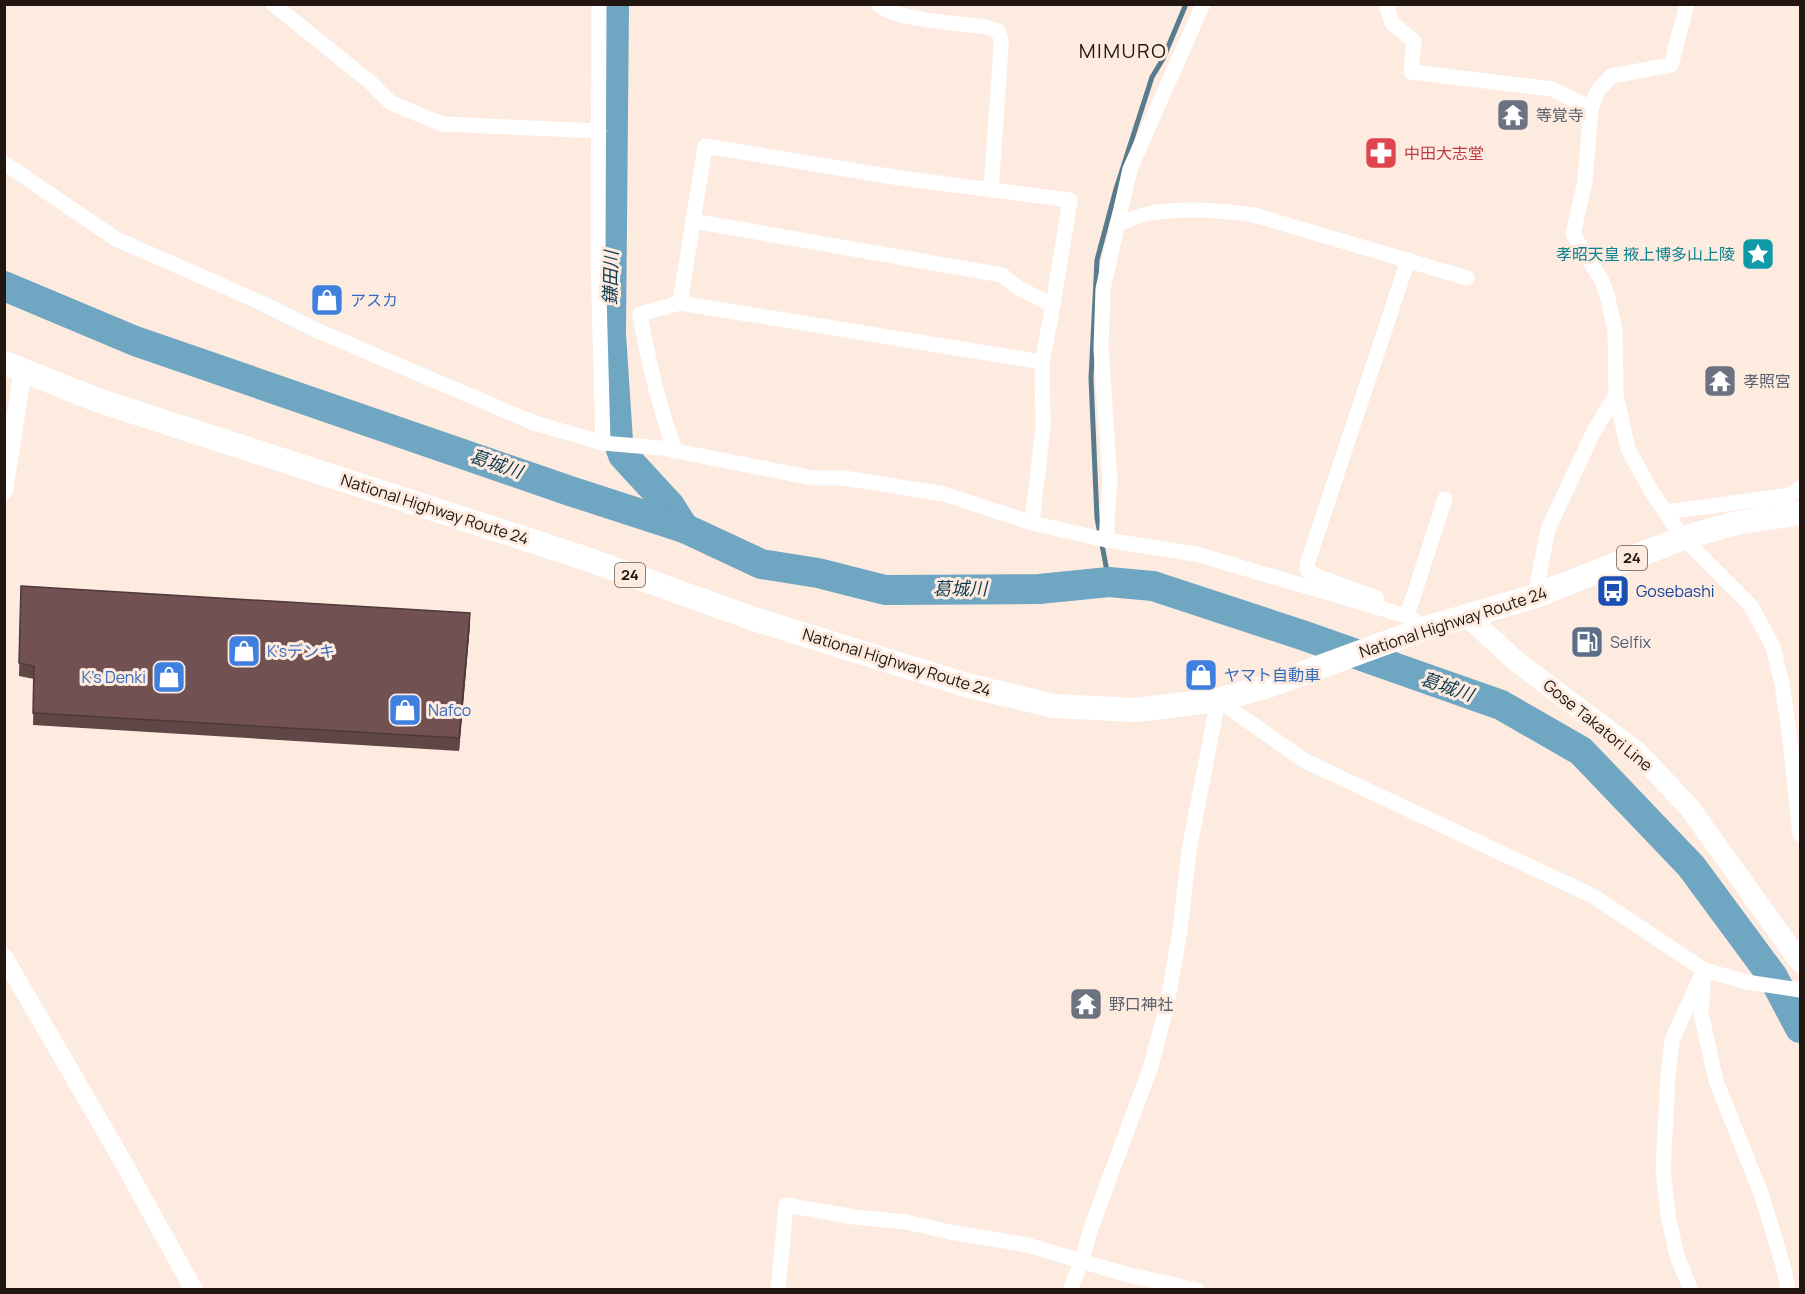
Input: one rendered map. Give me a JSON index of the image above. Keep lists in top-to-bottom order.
{
  "streets": {
    "highway": ["National Highway Route 24", "24"],
    "main road": ["Gose Takatori Line"]
  },
  "crossings": [
    ["National Highway Route 24", "Gose Takatori Line"]
  ],
  "districts": ["MIMURO"],
  "water": ["鎌田川", "葛城川"],
  "places": {
    "temple": ["等覚寺", "孝照宮", "野口神社"],
    "pharmacy": ["中田大志堂"],
    "place": ["孝昭天皇 掖上博多山上陵"],
    "shop": [
      "アスカ",
      "K'sデンキ",
      "ヤマト自動車",
      "K's Denki",
      "Nafco"
    ],
    "bus stop": ["Gosebashi"],
    "fuel station": ["Selfix"]
  }
}
